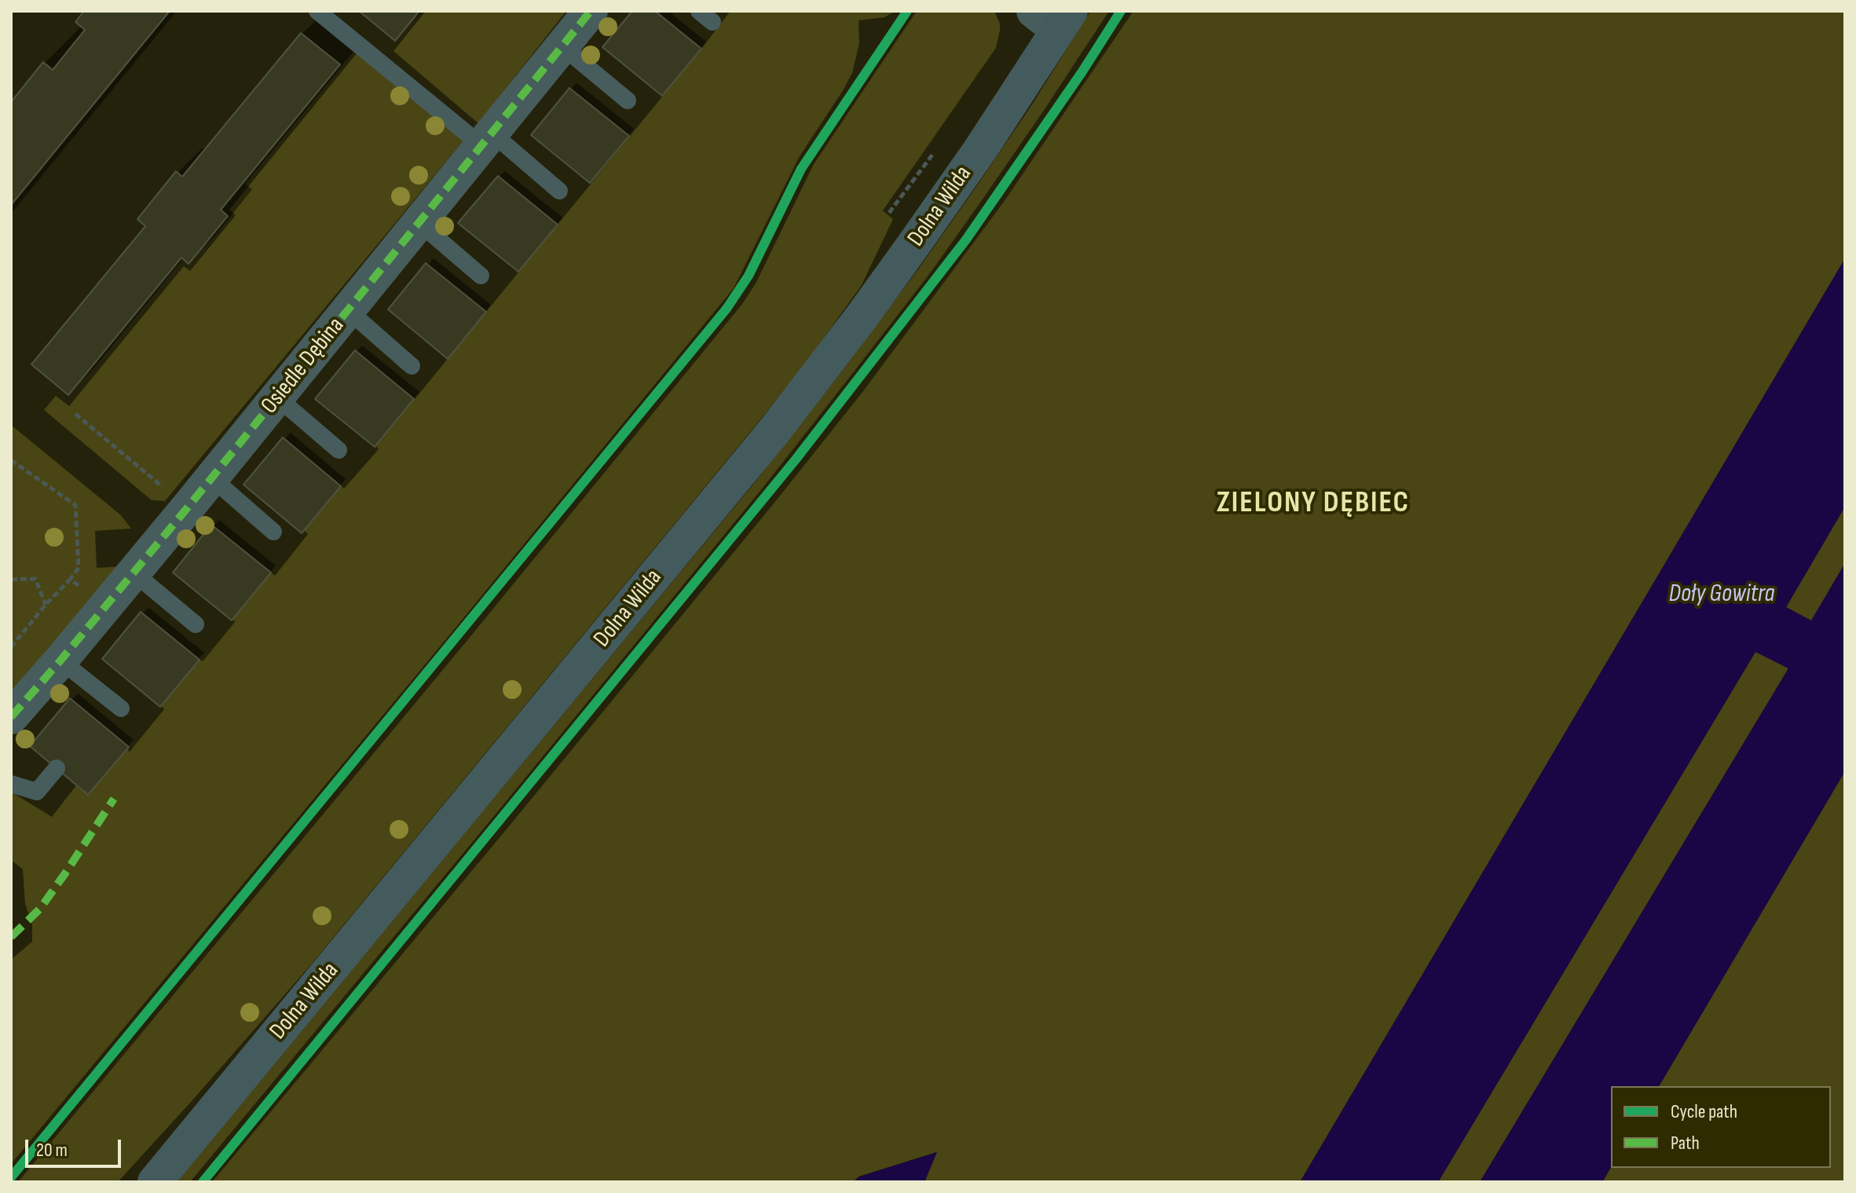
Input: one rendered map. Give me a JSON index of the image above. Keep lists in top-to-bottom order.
{
  "streets": {
    "main road": ["Dolna Wilda"],
    "street": ["Osiedle Dębina"]
  },
  "districts": ["ZIELONY DĘBIEC"],
  "water": ["Doły Gowitra"],
  "legend": ["Cycle path", "Path"],
  "scale_bar": "20 m"
}
